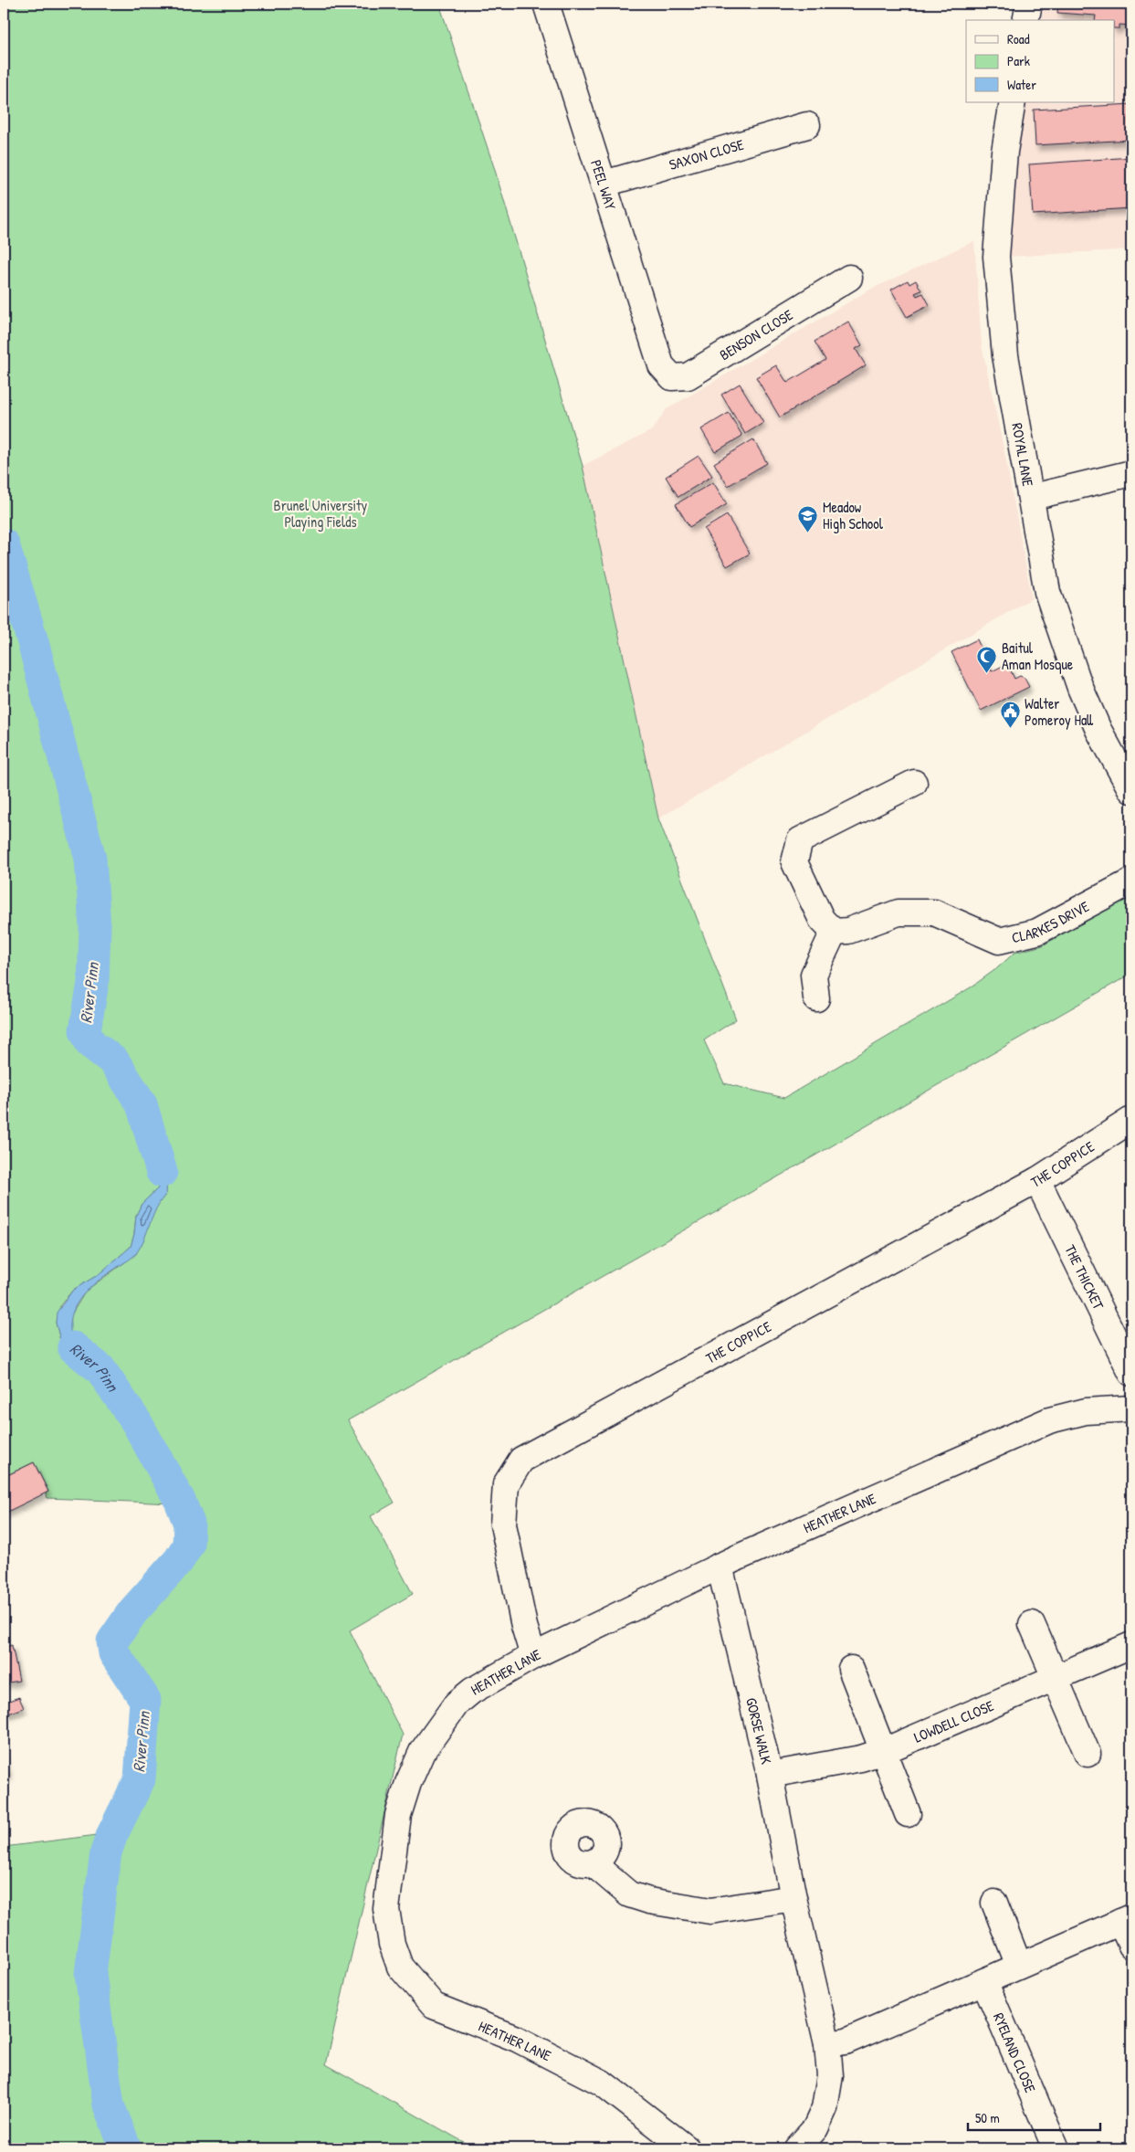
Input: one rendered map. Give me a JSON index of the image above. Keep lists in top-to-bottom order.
{
  "streets": {
    "street": [
      "SAXON CLOSE",
      "PEEL WAY",
      "BENSON CLOSE",
      "ROYAL LANE",
      "CLARKES DRIVE",
      "THE COPPICE",
      "THE THICKET",
      "HEATHER LANE",
      "LOWDELL CLOSE",
      "GORSE WALK",
      "RYELAND CLOSE"
    ]
  },
  "crossings": [
    ["SAXON CLOSE", "PEEL WAY"],
    ["PEEL WAY", "BENSON CLOSE"],
    ["THE COPPICE", "THE THICKET"],
    ["THE COPPICE", "HEATHER LANE"],
    ["HEATHER LANE", "GORSE WALK"],
    ["LOWDELL CLOSE", "GORSE WALK"]
  ],
  "water": ["River Pinn"],
  "parks": ["Brunel University Playing Fields"],
  "places": {
    "school or university": ["Meadow High School"],
    "mosque": ["Baitul Aman Mosque"],
    "public building": ["Walter Pomeroy Hall"]
  },
  "legend": ["Road", "Park", "Water"],
  "scale_bar": "50 m"
}
